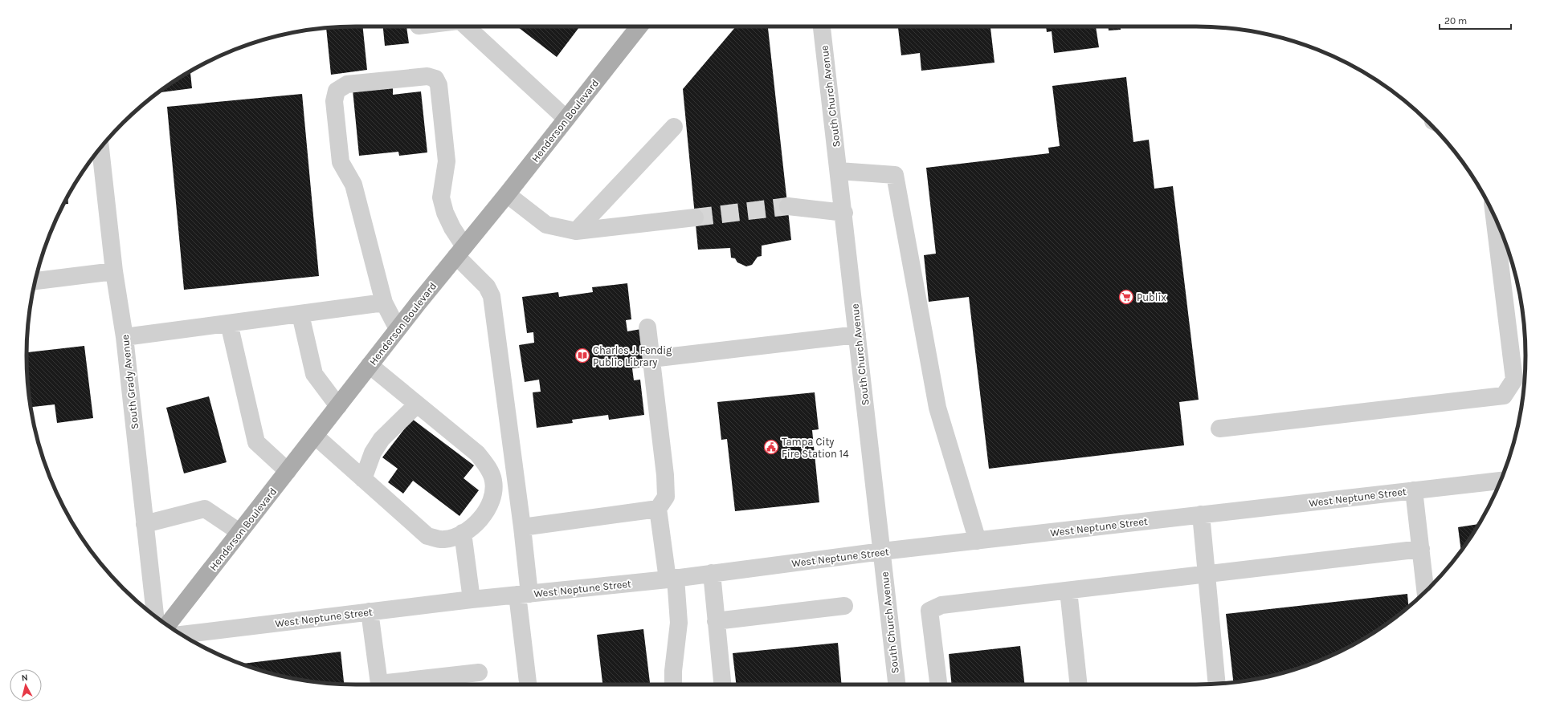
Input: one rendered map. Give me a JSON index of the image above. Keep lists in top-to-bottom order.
{
  "streets": {
    "main road": ["Henderson Boulevard"],
    "street": ["South Church Avenue", "South Grady Avenue", "West Neptune Street"]
  },
  "crossings": [
    ["South Church Avenue", "West Neptune Street"]
  ],
  "places": {
    "supermarket": ["Publix"],
    "library": ["Charles J. Fendig Public Library"],
    "public building": ["Tampa City Fire Station 14"]
  },
  "scale_bar": "20 m",
  "north": "top"
}
